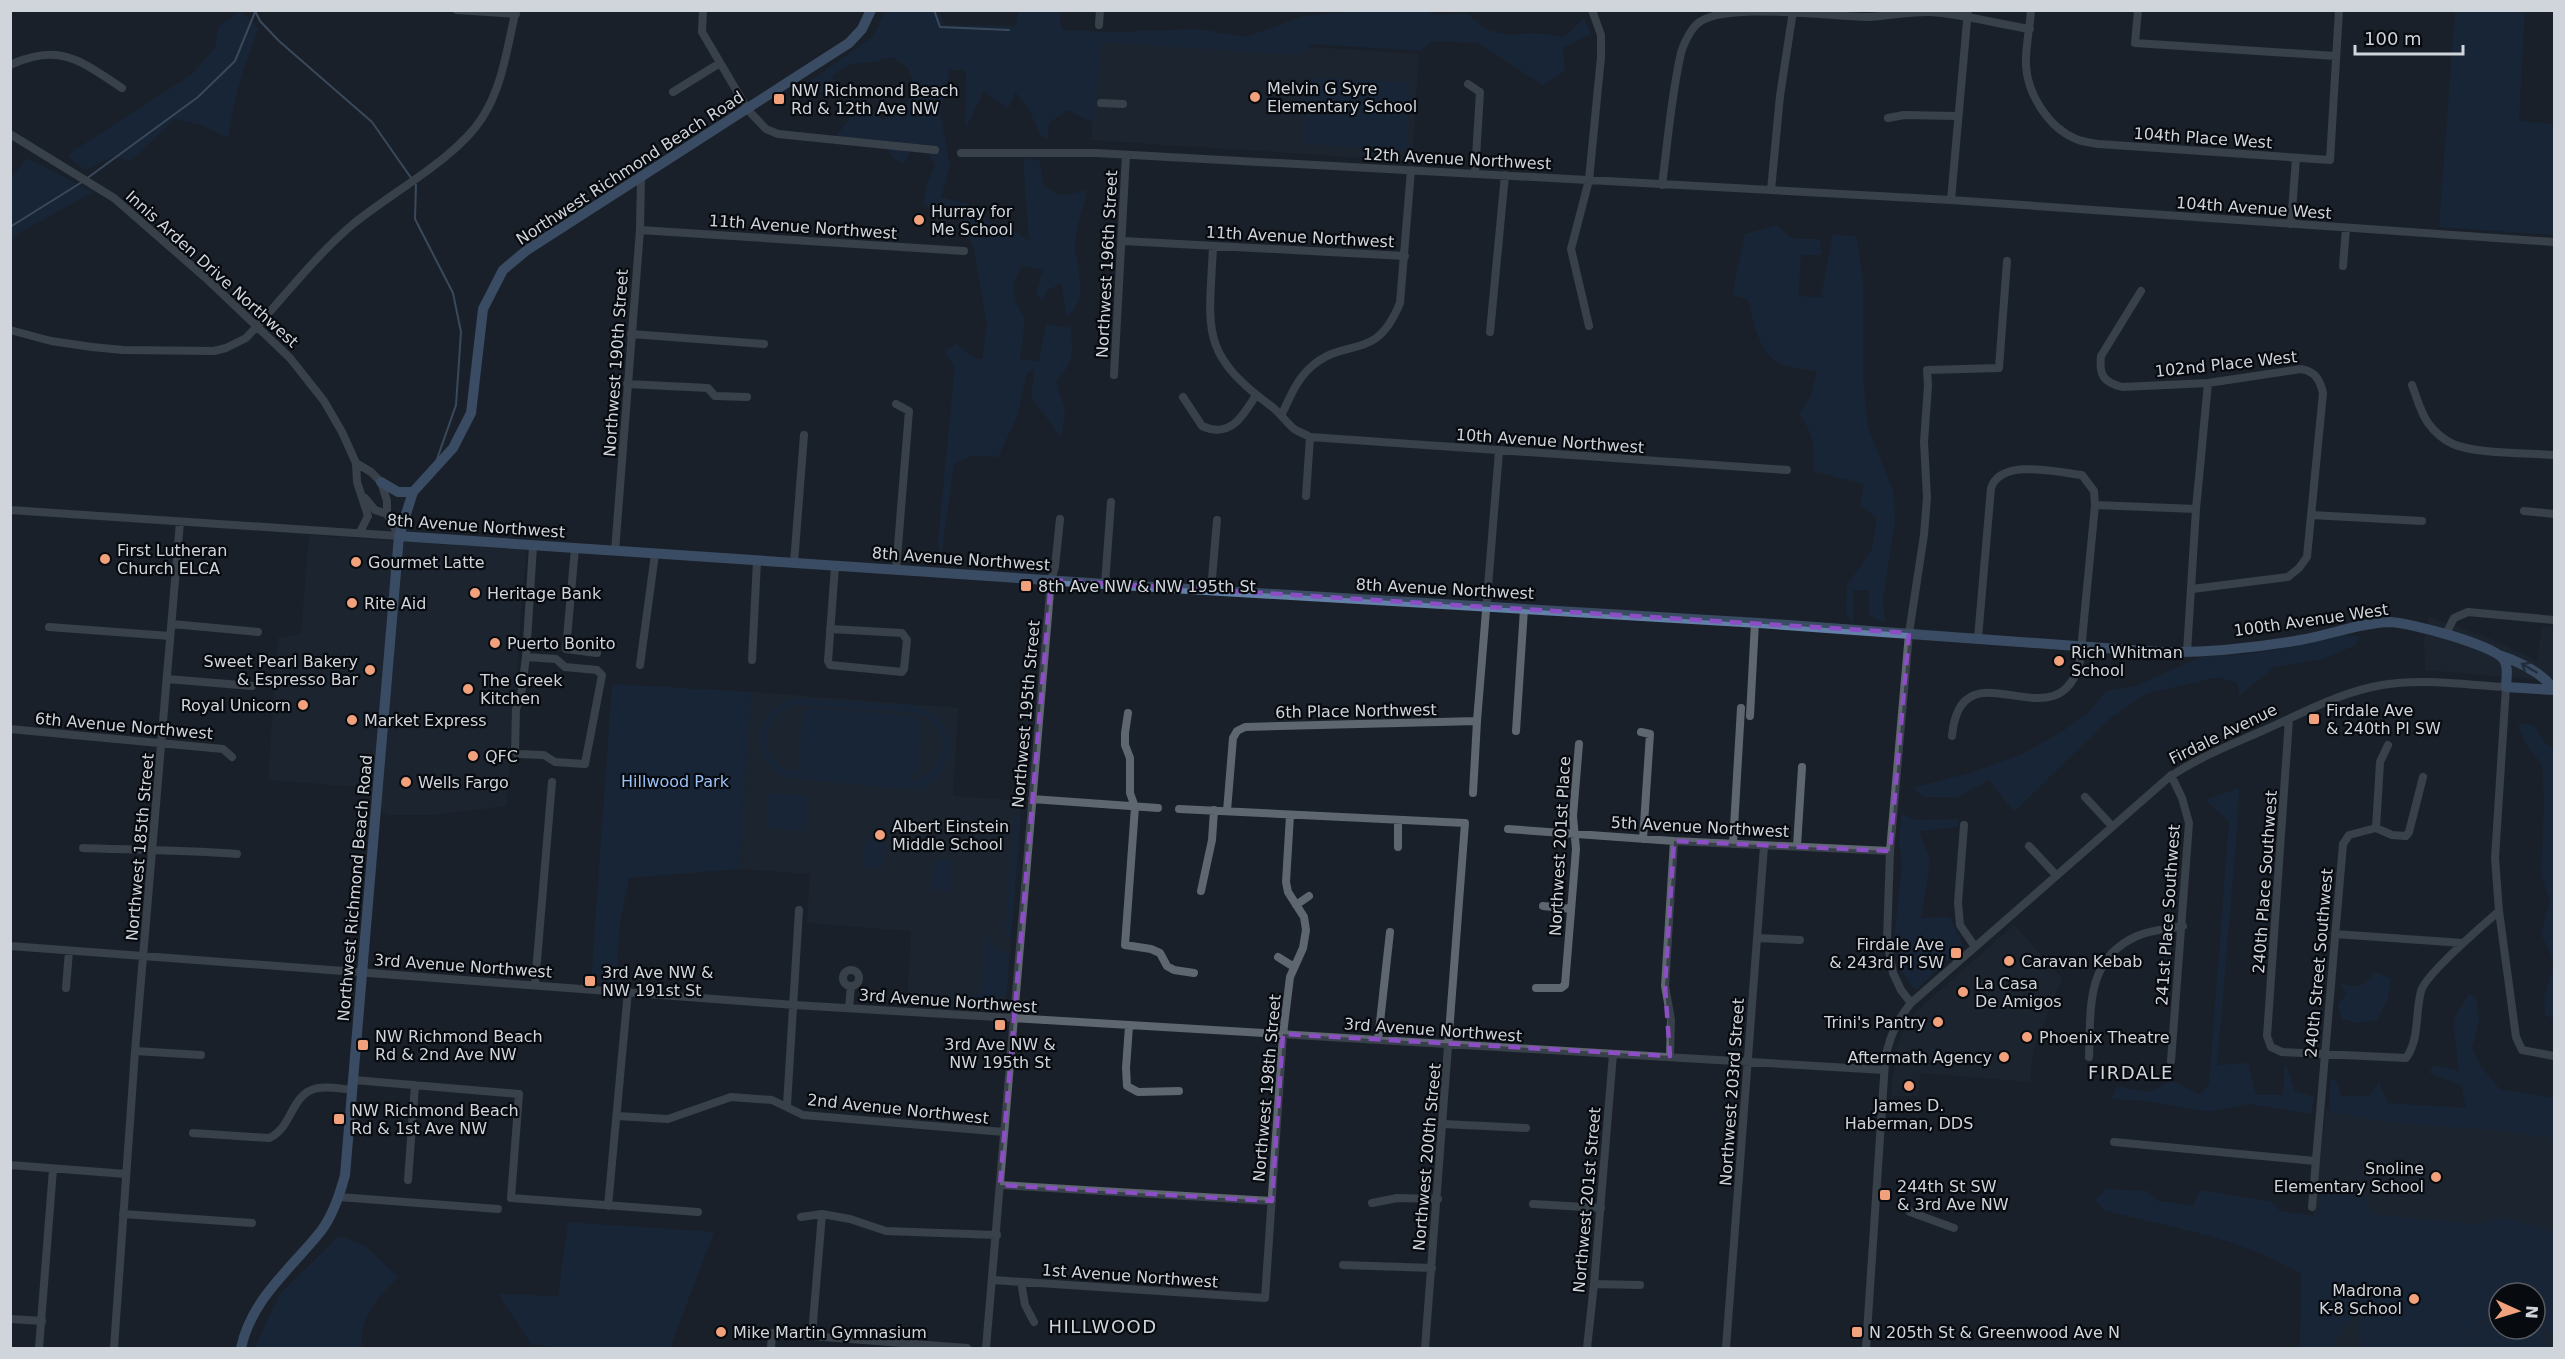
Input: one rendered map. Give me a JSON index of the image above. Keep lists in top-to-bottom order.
{
  "streets": {
    "main road": [
      "Northwest Richmond Beach Road",
      "8th Avenue Northwest",
      "100th Avenue West",
      "Firdale Avenue"
    ],
    "street": [
      "104th Place West",
      "12th Avenue Northwest",
      "104th Avenue West",
      "11th Avenue Northwest",
      "Northwest 196th Street",
      "Innis Arden Drive Northwest",
      "Northwest 190th Street",
      "102nd Place West",
      "10th Avenue Northwest",
      "6th Place Northwest",
      "Northwest 195th Street",
      "6th Avenue Northwest",
      "5th Avenue Northwest",
      "Northwest 201st Place",
      "Northwest 185th Street",
      "240th Place Southwest",
      "241st Place Southwest",
      "240th Street Southwest",
      "3rd Avenue Northwest",
      "Northwest 198th Street",
      "Northwest 203rd Street",
      "2nd Avenue Northwest",
      "Northwest 200th Street",
      "Northwest 201st Street",
      "1st Avenue Northwest"
    ]
  },
  "crossings": [
    ["12th Avenue Northwest", "104th Avenue West"],
    ["12th Avenue Northwest", "Northwest 196th Street"],
    ["Northwest Richmond Beach Road", "Northwest 190th Street"],
    ["Northwest Richmond Beach Road", "8th Avenue Northwest"],
    ["Northwest Richmond Beach Road", "3rd Avenue Northwest"],
    ["11th Avenue Northwest", "Northwest 196th Street"],
    ["11th Avenue Northwest", "Northwest 190th Street"],
    ["Innis Arden Drive Northwest", "8th Avenue Northwest"],
    ["Northwest 190th Street", "8th Avenue Northwest"],
    ["8th Avenue Northwest", "100th Avenue West"],
    ["8th Avenue Northwest", "Northwest 195th Street"],
    ["8th Avenue Northwest", "Northwest 185th Street"],
    ["100th Avenue West", "Firdale Avenue"],
    ["Northwest 195th Street", "3rd Avenue Northwest"],
    ["Northwest 195th Street", "2nd Avenue Northwest"],
    ["Northwest 195th Street", "1st Avenue Northwest"],
    ["6th Avenue Northwest", "Northwest 185th Street"],
    ["Firdale Avenue", "240th Place Southwest"],
    ["Firdale Avenue", "241st Place Southwest"],
    ["Firdale Avenue", "3rd Avenue Northwest"],
    ["5th Avenue Northwest", "Northwest 201st Place"],
    ["5th Avenue Northwest", "Northwest 203rd Street"],
    ["Northwest 185th Street", "3rd Avenue Northwest"],
    ["240th Place Southwest", "240th Street Southwest"],
    ["3rd Avenue Northwest", "Northwest 198th Street"],
    ["3rd Avenue Northwest", "Northwest 203rd Street"],
    ["3rd Avenue Northwest", "Northwest 200th Street"],
    ["3rd Avenue Northwest", "Northwest 201st Street"],
    ["Northwest 198th Street", "1st Avenue Northwest"]
  ],
  "districts": ["FIRDALE", "HILLWOOD"],
  "parks": ["Hillwood Park"],
  "places": {
    "other": [
      "Melvin G Syre Elementary School",
      "Hurray for Me School",
      "First Lutheran Church ELCA",
      "Gourmet Latte",
      "Heritage Bank",
      "Rite Aid",
      "Puerto Bonito",
      "Rich Whitman School",
      "Sweet Pearl Bakery & Espresso Bar",
      "The Greek Kitchen",
      "Royal Unicorn",
      "Market Express",
      "QFC",
      "Wells Fargo",
      "Albert Einstein Middle School",
      "Caravan Kebab",
      "La Casa De Amigos",
      "Trini's Pantry",
      "Phoenix Theatre",
      "Aftermath Agency",
      "James D. Haberman, DDS",
      "Snoline Elementary School",
      "Madrona K-8 School",
      "Mike Martin Gymnasium"
    ],
    "transit": [
      "NW Richmond Beach Rd & 12th Ave NW",
      "8th Ave NW & NW 195th St",
      "Firdale Ave & 240th Pl SW",
      "Firdale Ave & 243rd Pl SW",
      "3rd Ave NW & NW 191st St",
      "3rd Ave NW & NW 195th St",
      "NW Richmond Beach Rd & 2nd Ave NW",
      "NW Richmond Beach Rd & 1st Ave NW",
      "244th St SW & 3rd Ave NW",
      "N 205th St & Greenwood Ave N"
    ]
  },
  "scale_bar": "100 m",
  "north": "right"
}
